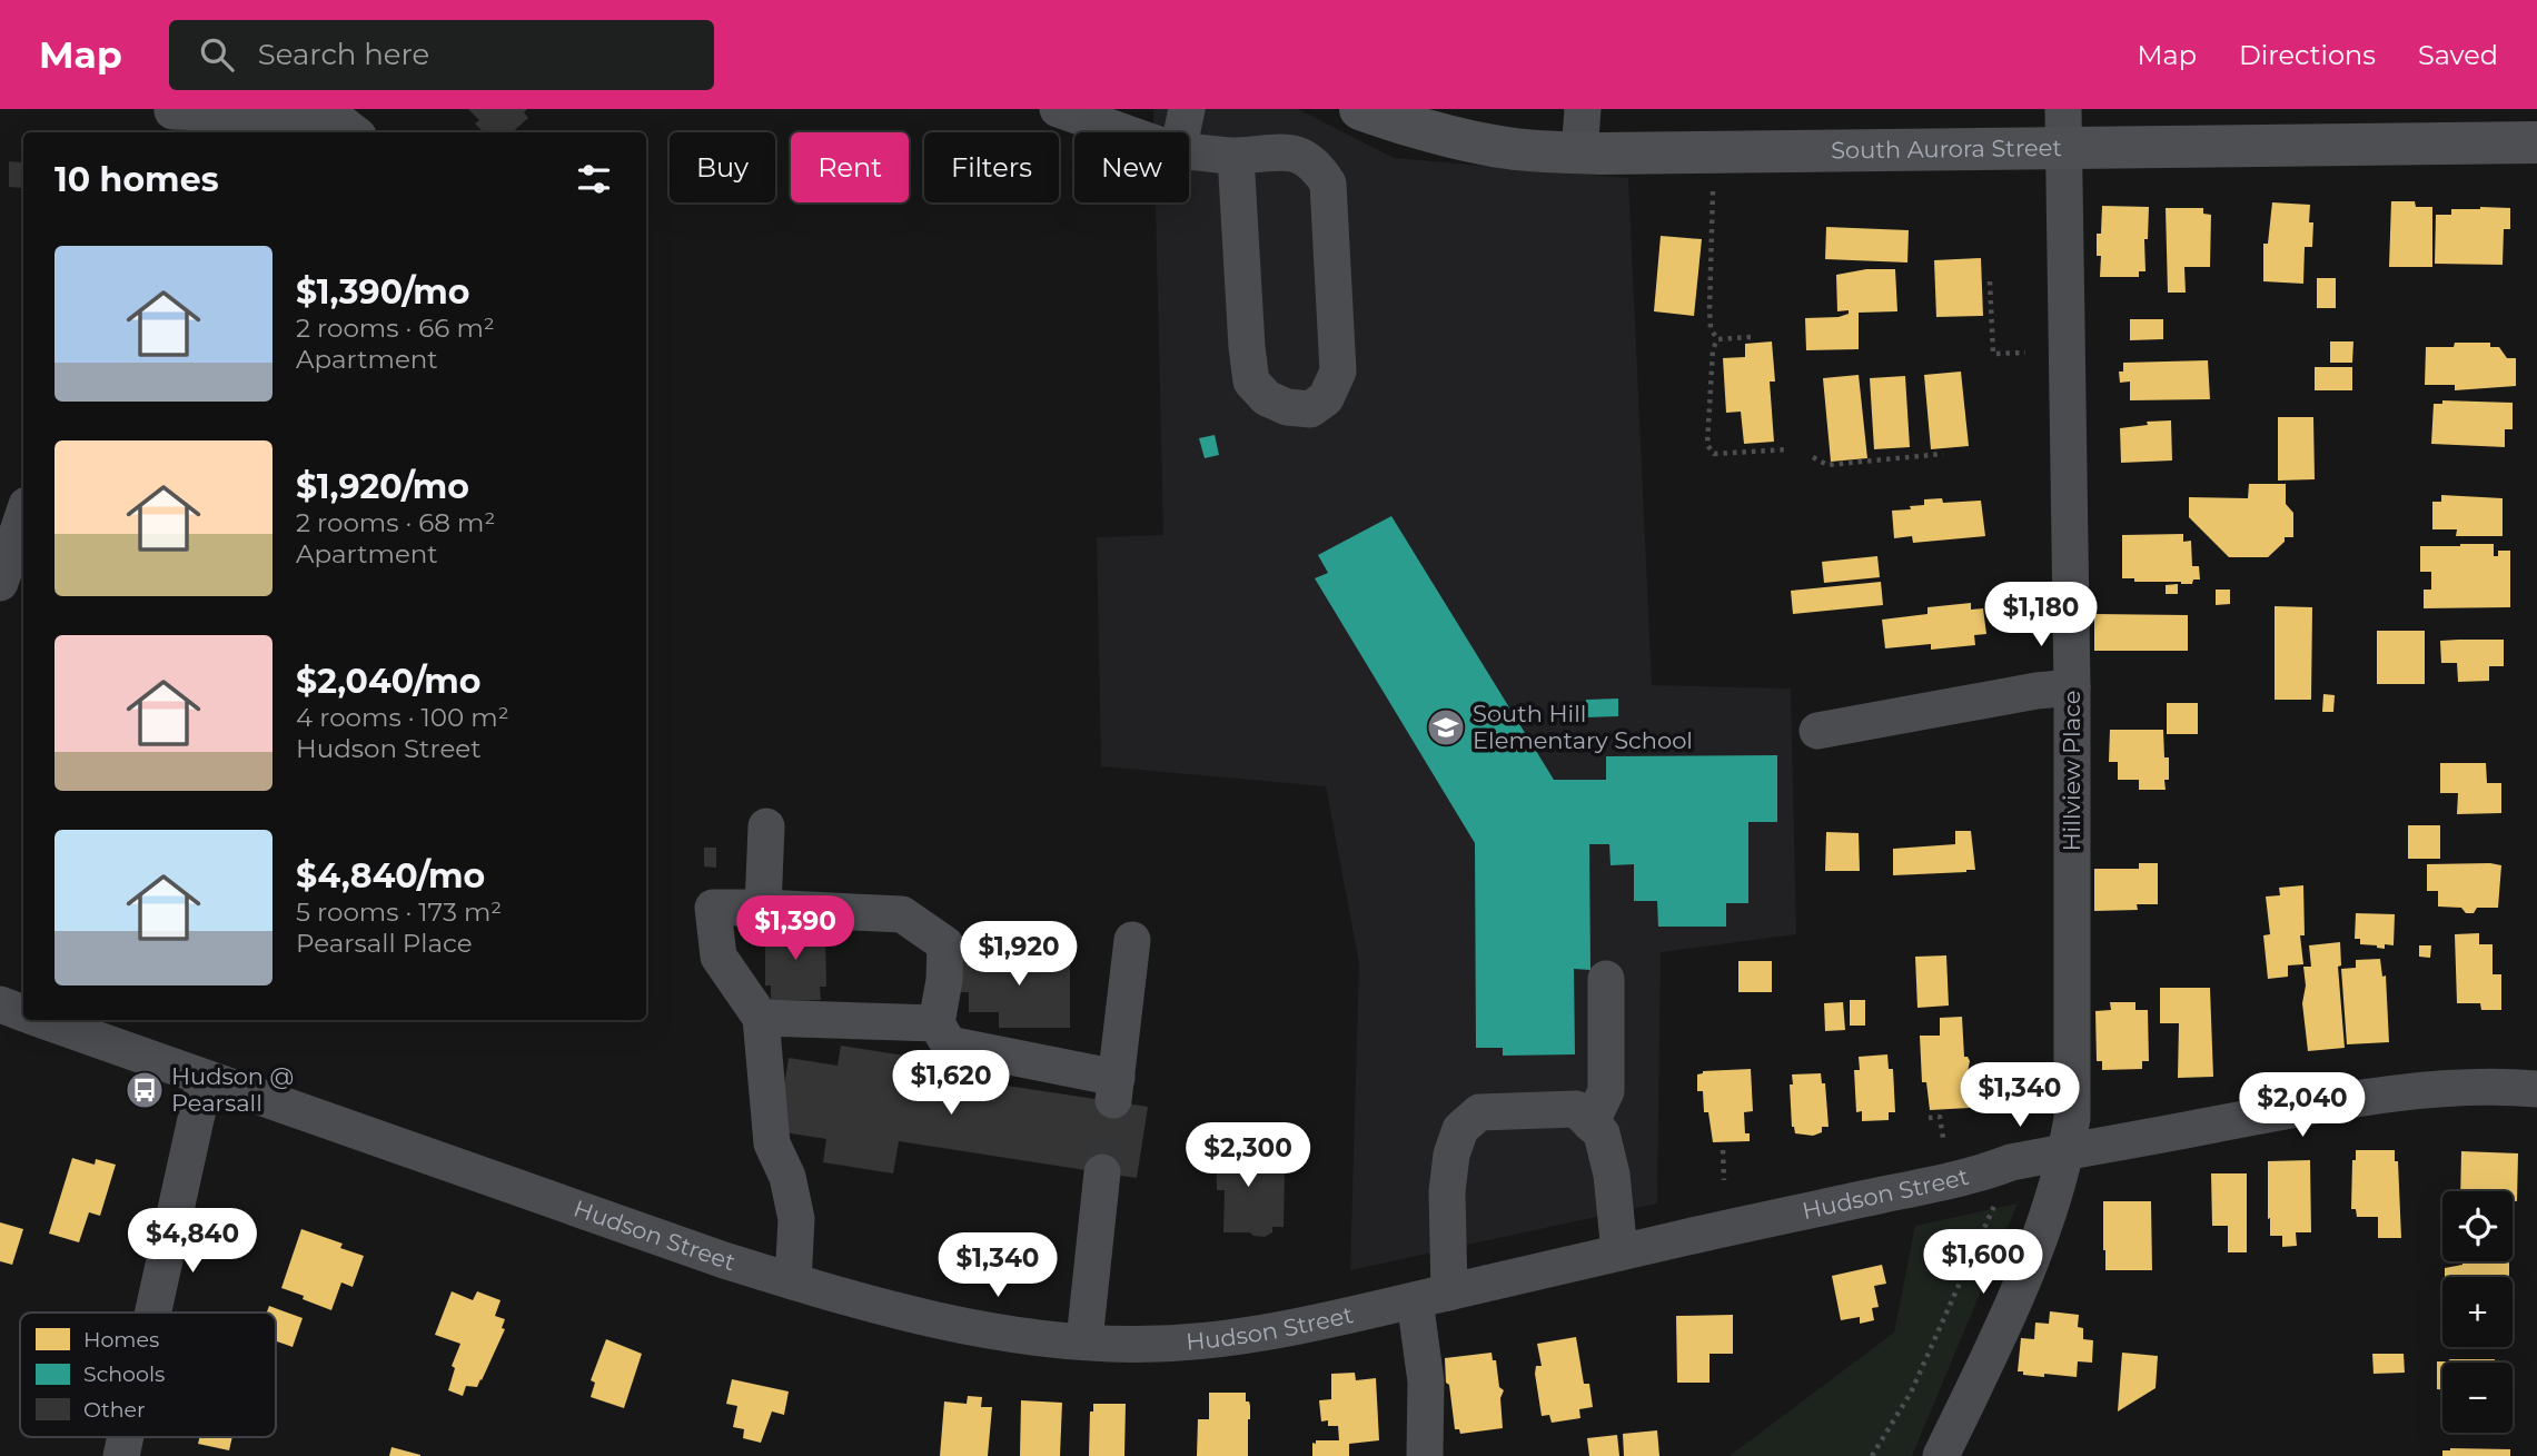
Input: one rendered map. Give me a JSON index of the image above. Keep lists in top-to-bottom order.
{
  "streets": {
    "main road": ["South Aurora Street"],
    "street": ["Hillview Place", "Hudson Street"]
  },
  "crossings": [
    ["South Aurora Street", "Hillview Place"],
    ["Hillview Place", "Hudson Street"]
  ],
  "places": {
    "school or university": ["South Hill Elementary School"],
    "bus stop": ["Hudson @ Pearsall"]
  },
  "legend": ["Homes", "Schools", "Other"],
  "page": {
    "header": "Map",
    "search": "Search here",
    "nav": ["Map", "Directions", "Saved"],
    "chip": [
      "Buy",
      "Rent",
      "Filters",
      "New"
    ],
    "heading": "10 homes",
    "list": [
      {
        "name": "$1,390/mo",
        "note": "2 rooms · 66 m² · Apartment"
      },
      {
        "name": "$1,920/mo",
        "note": "2 rooms · 68 m² · Apartment"
      },
      {
        "name": "$2,040/mo",
        "note": "4 rooms · 100 m² · Hudson Street"
      },
      {
        "name": "$4,840/mo",
        "note": "5 rooms · 173 m² · Pearsall Place"
      }
    ],
    "price": [
      "$1,180",
      "$1,390",
      "$1,920",
      "$1,620",
      "$1,340",
      "$2,040",
      "$2,300",
      "$4,840",
      "$1,600",
      "$1,340"
    ],
    "map_buttons": ["+", "−"]
  }
}
